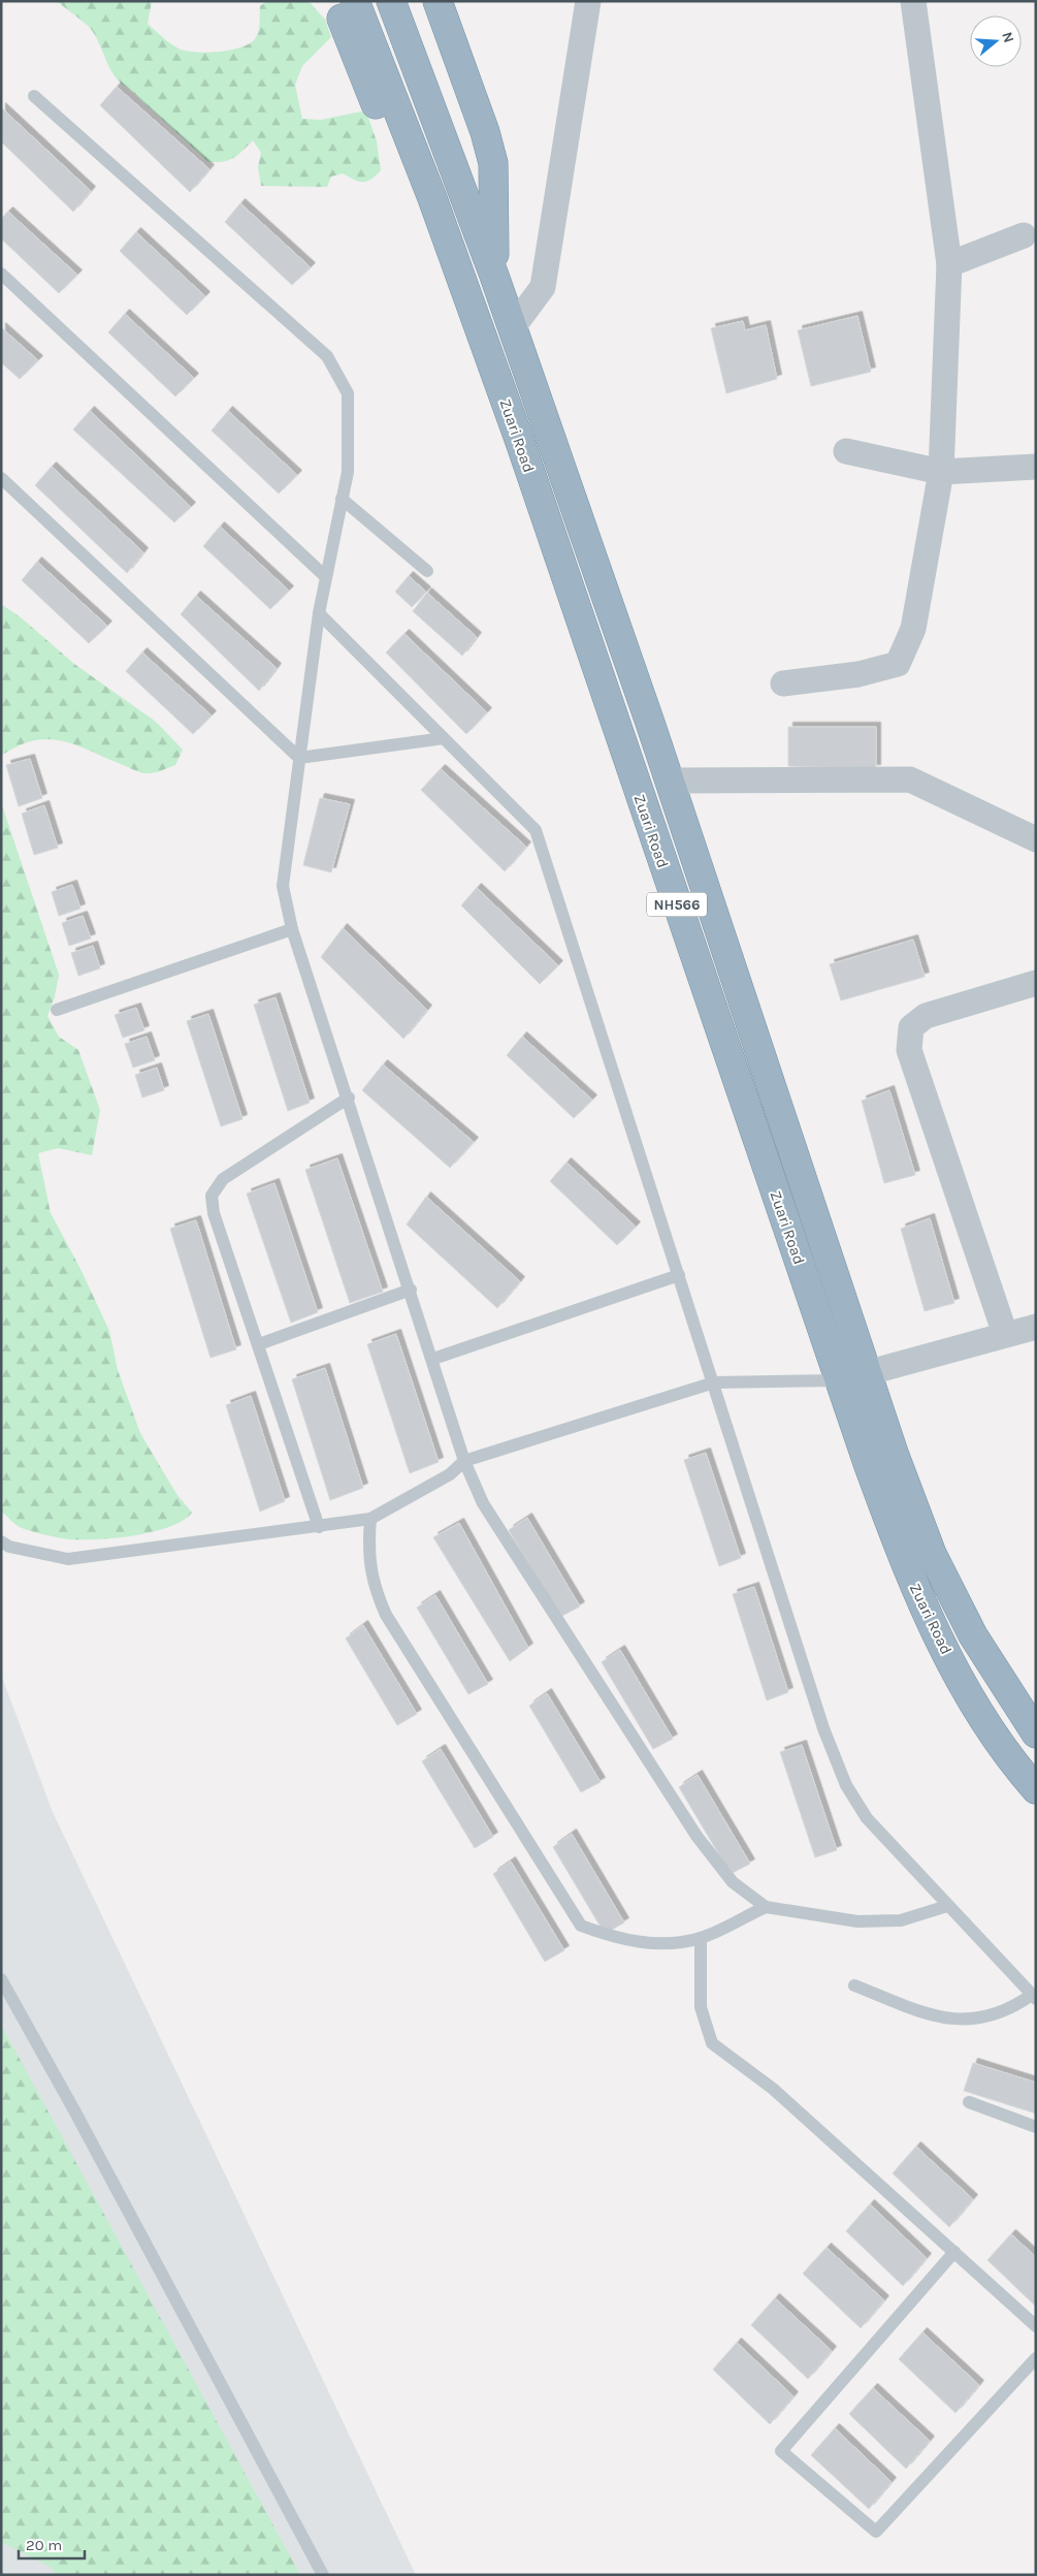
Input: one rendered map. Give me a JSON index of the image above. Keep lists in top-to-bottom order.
{
  "streets": {
    "highway": ["Zuari Road", "NH566"]
  },
  "scale_bar": "20 m",
  "north": "right"
}
